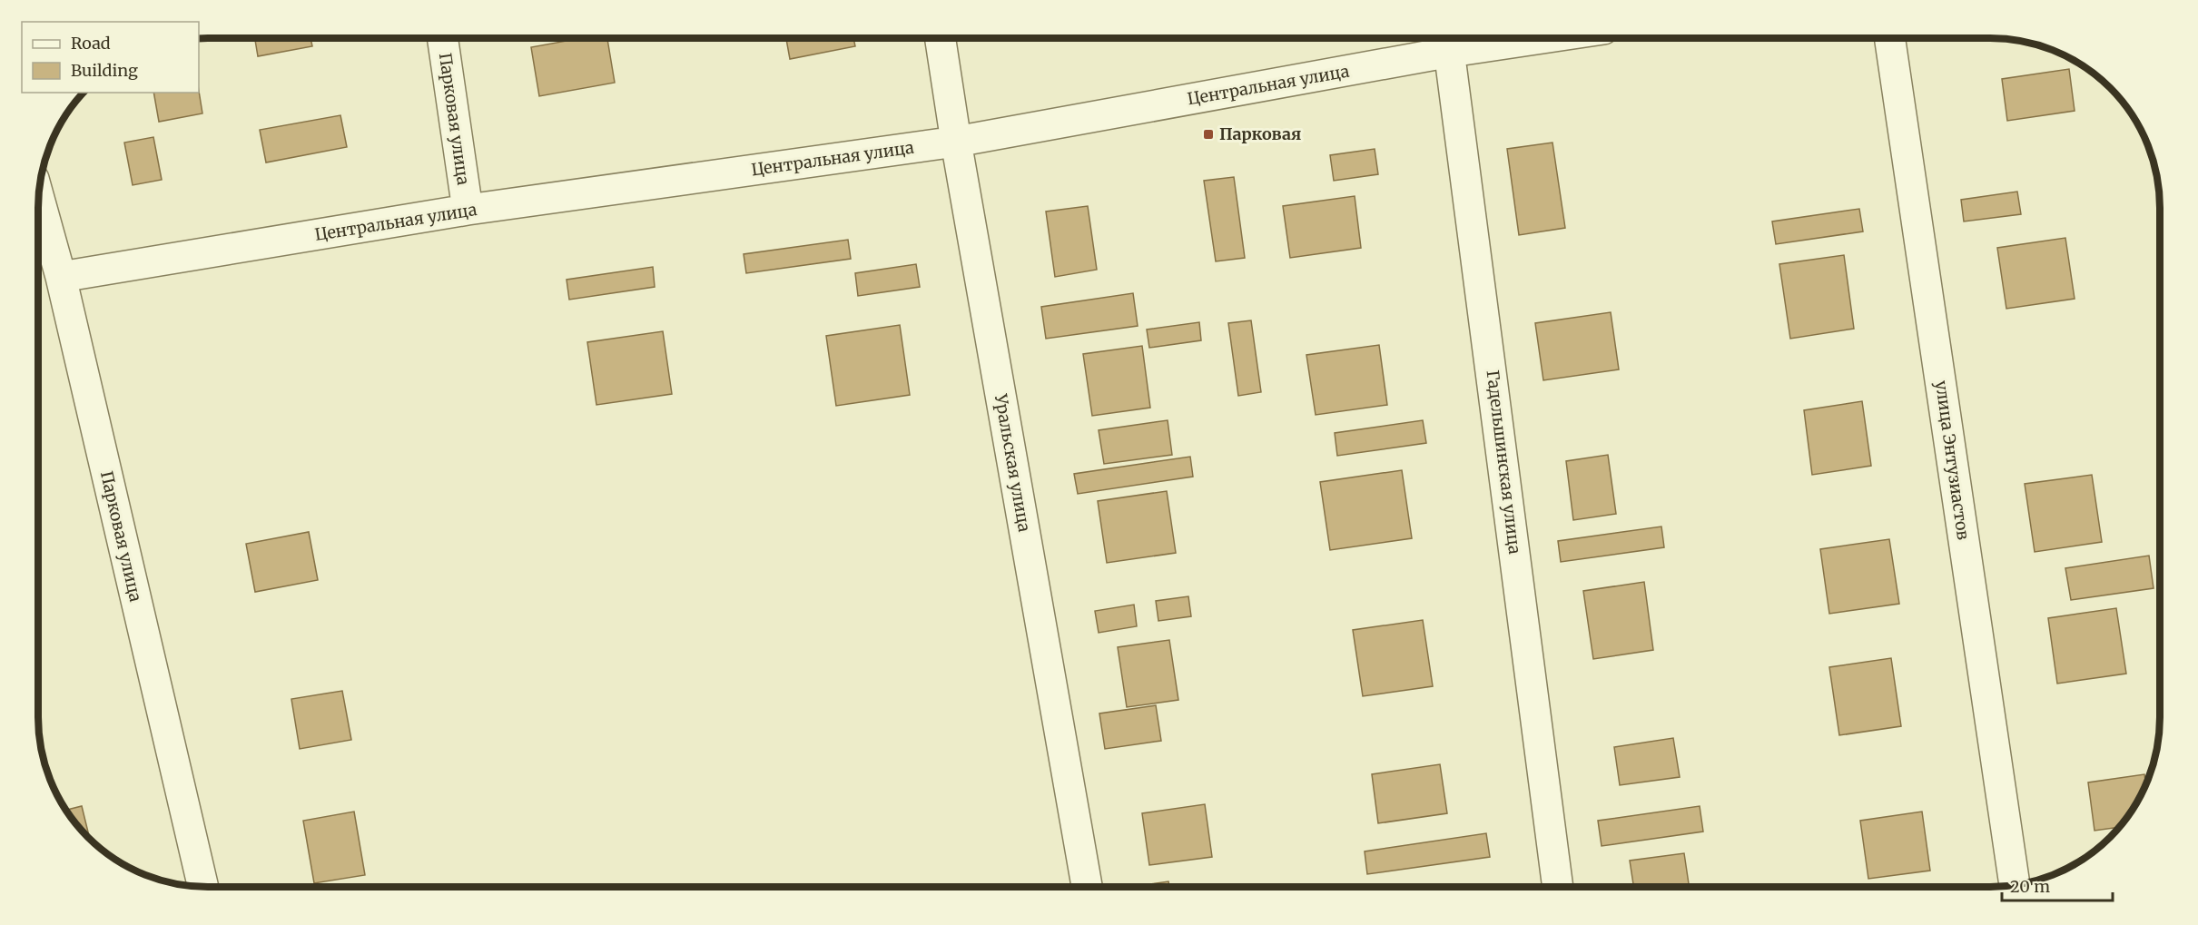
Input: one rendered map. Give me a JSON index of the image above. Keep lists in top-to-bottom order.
{
  "streets": {
    "street": [
      "Центральная улица",
      "Парковая улица",
      "улица Энтузиастов",
      "Гадельшинская улица",
      "Уральская улица"
    ]
  },
  "crossings": [
    ["Центральная улица", "Парковая улица"],
    ["Центральная улица", "Гадельшинская улица"],
    ["Центральная улица", "Уральская улица"]
  ],
  "places": {
    "transit": ["Парковая"]
  },
  "legend": ["Road", "Building"],
  "scale_bar": "20 m"
}
